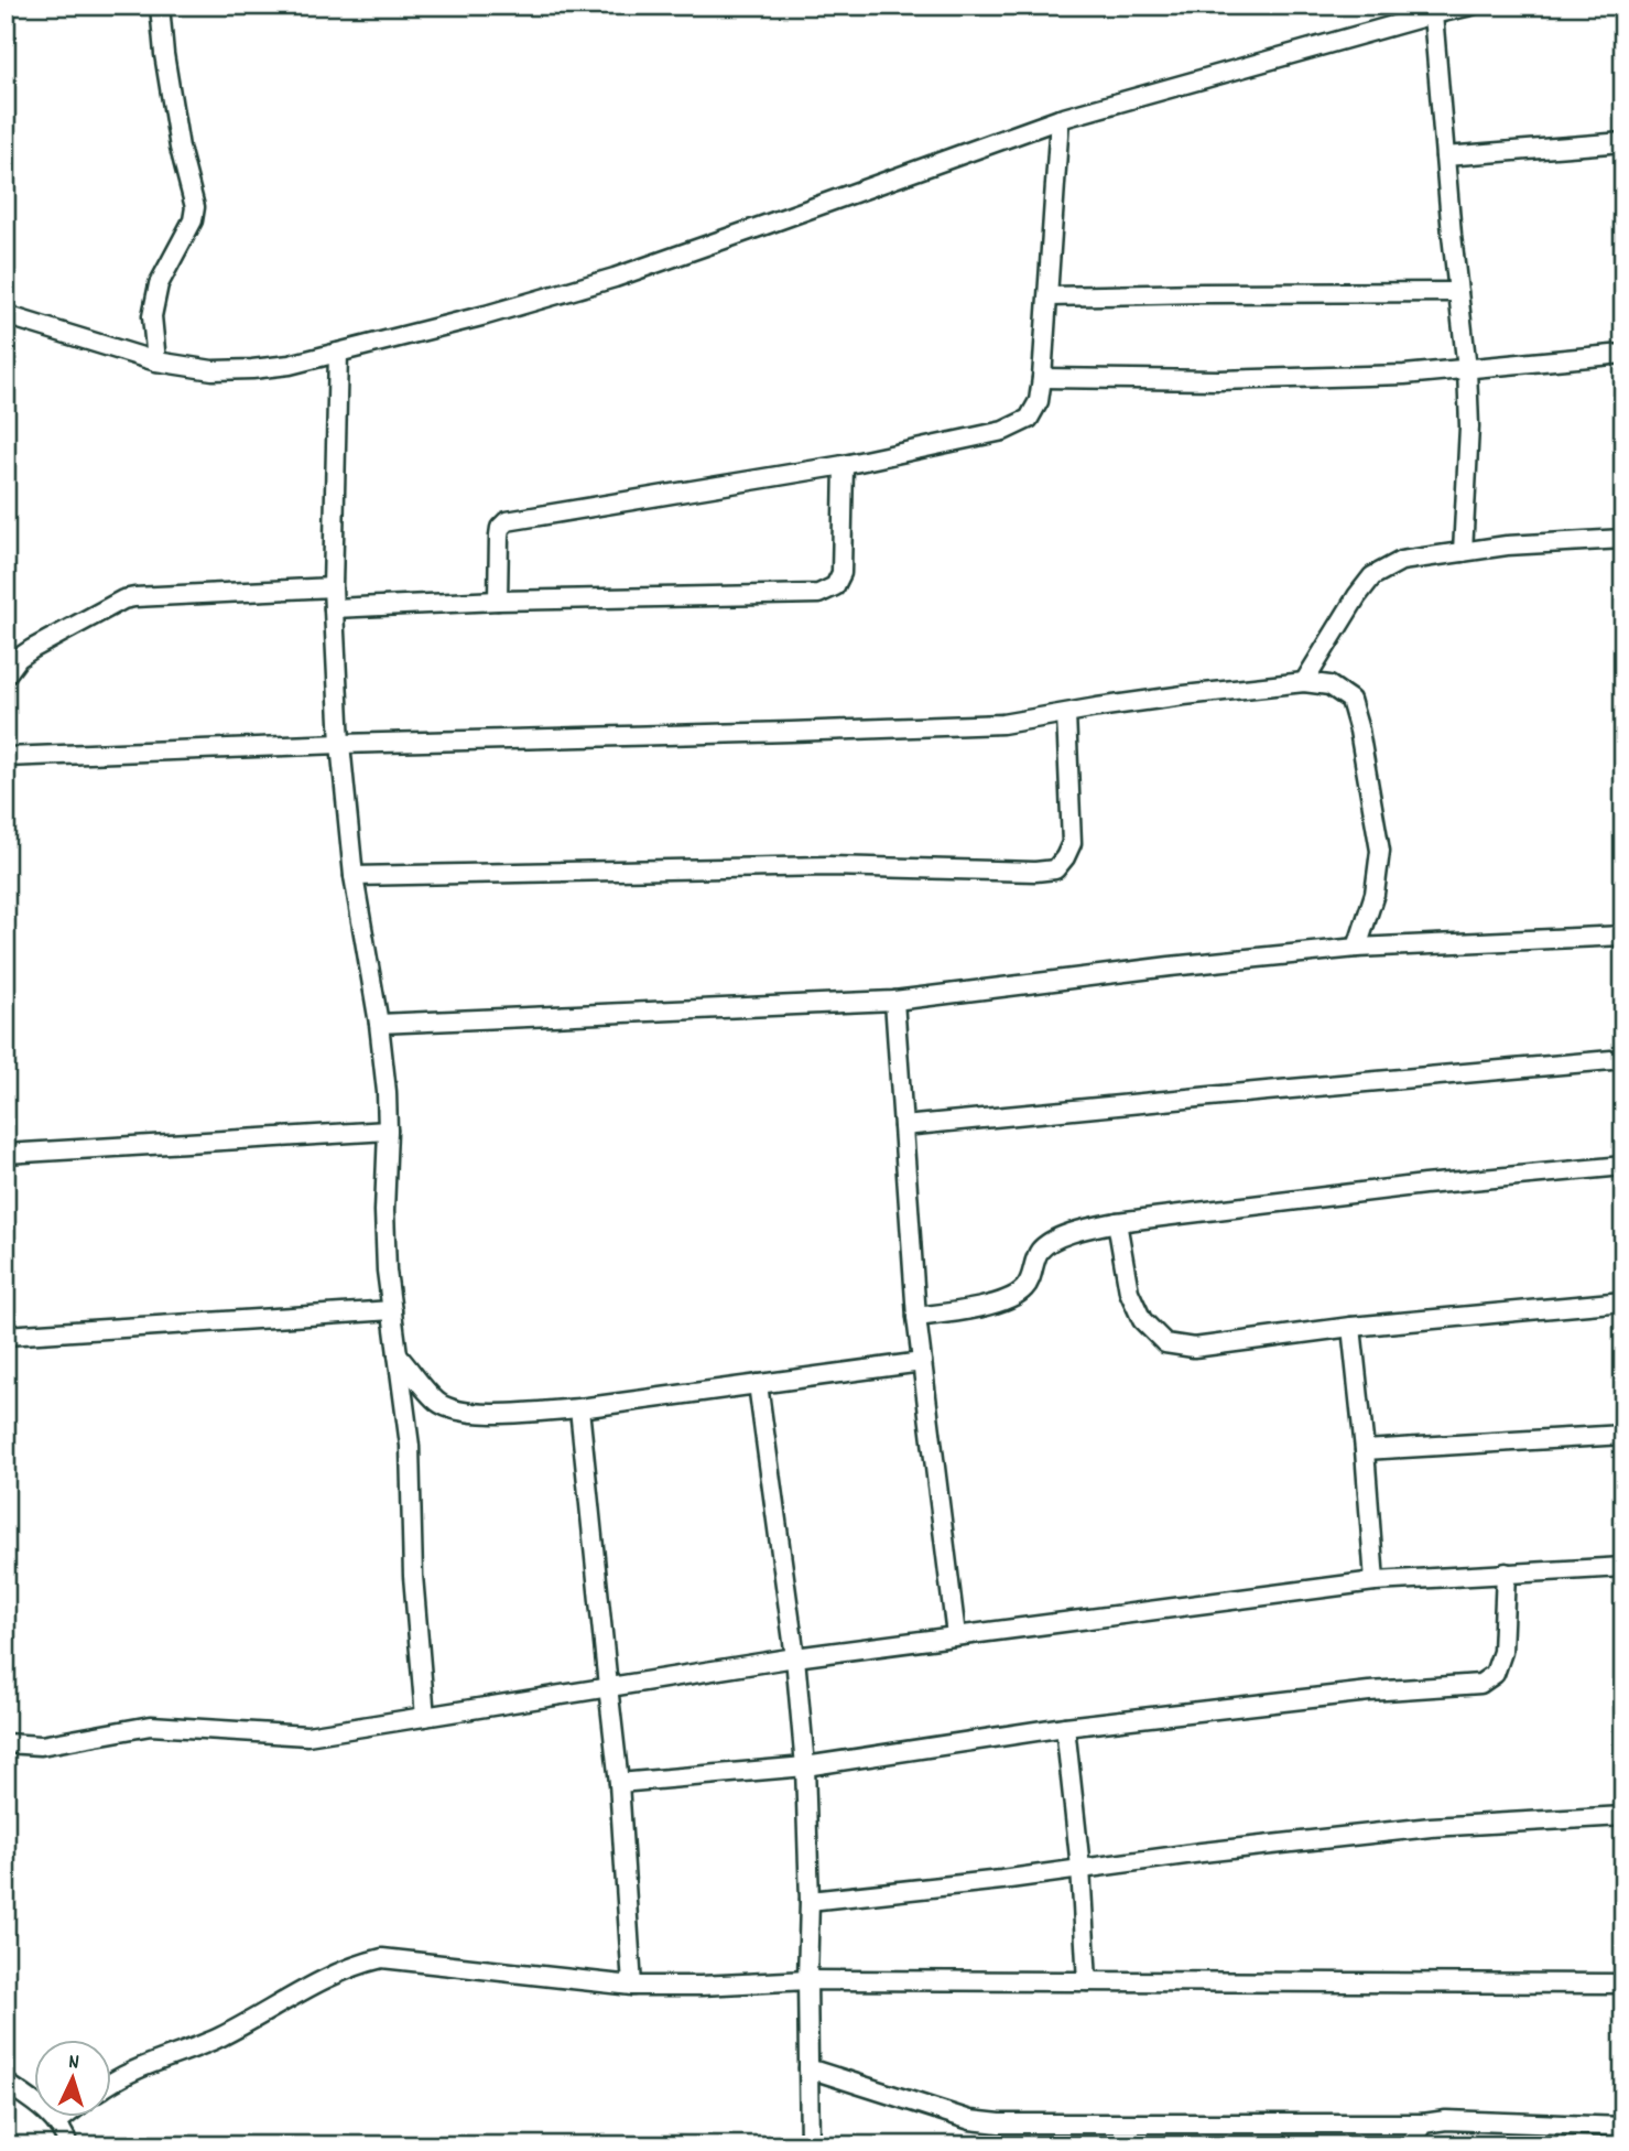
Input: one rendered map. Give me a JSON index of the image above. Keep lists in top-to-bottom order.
{
  "north": "top"
}
